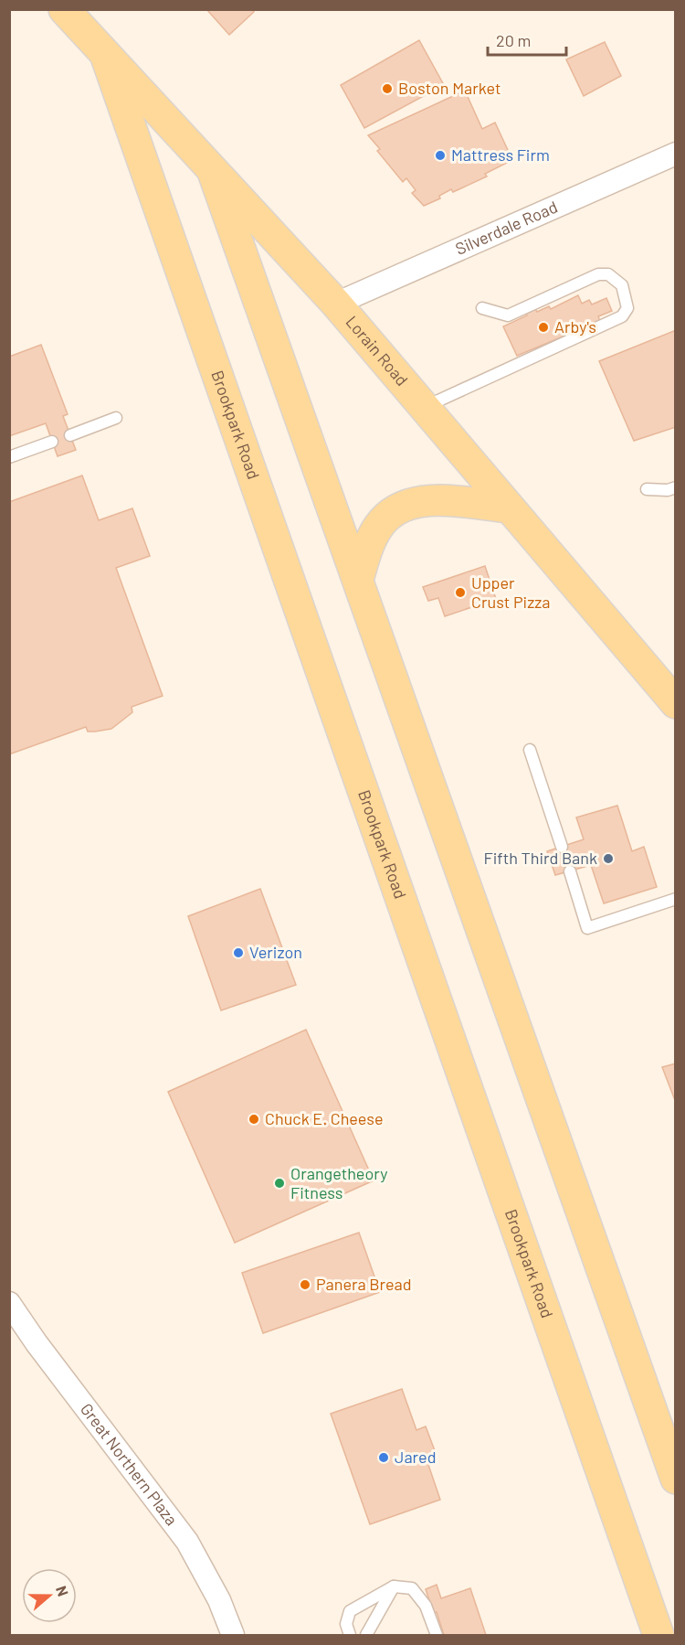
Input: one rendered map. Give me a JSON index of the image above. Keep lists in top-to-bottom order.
{
  "streets": {
    "main road": ["Lorain Road", "Brookpark Road"],
    "street": ["Silverdale Road", "Great Northern Plaza"]
  },
  "crossings": [
    ["Silverdale Road", "Lorain Road"],
    ["Lorain Road", "Brookpark Road"]
  ],
  "places": [
    "Boston Market",
    "Mattress Firm",
    "Arby's",
    "Upper Crust Pizza",
    "Fifth Third Bank",
    "Verizon",
    "Chuck E. Cheese",
    "Orangetheory Fitness",
    "Panera Bread",
    "Jared"
  ],
  "scale_bar": "20 m",
  "north": "right"
}
